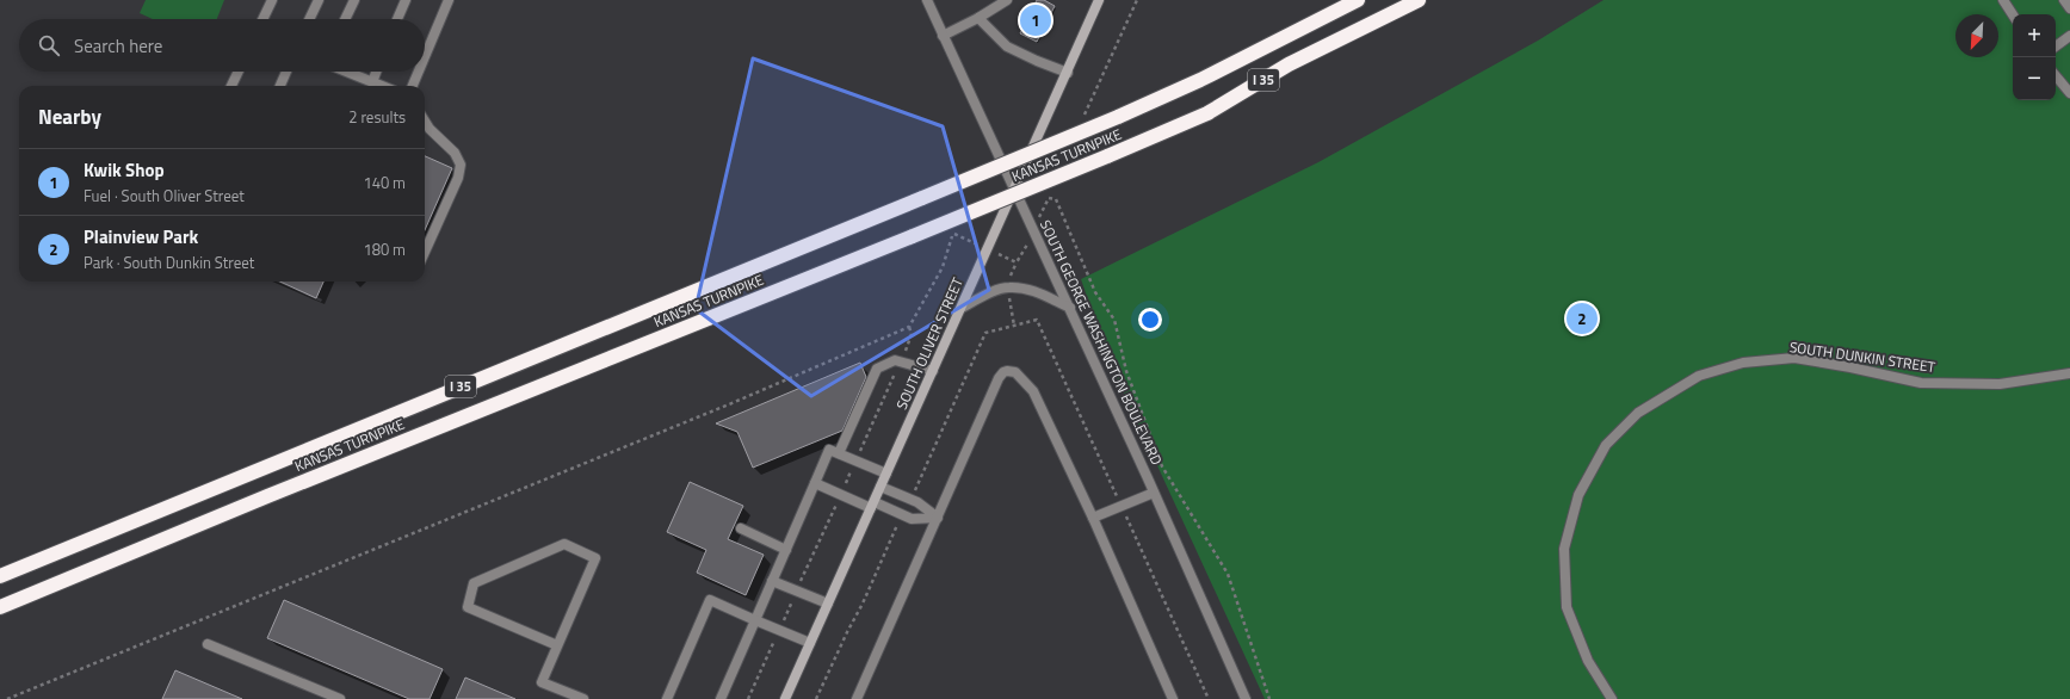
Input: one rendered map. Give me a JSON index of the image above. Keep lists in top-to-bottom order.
{
  "streets": {
    "highway": ["I 35", "KANSAS TURNPIKE"],
    "main road": ["SOUTH OLIVER STREET"],
    "street": ["SOUTH GEORGE WASHINGTON BOULEVARD", "SOUTH DUNKIN STREET"]
  },
  "crossings": [
    ["SOUTH GEORGE WASHINGTON BOULEVARD", "SOUTH OLIVER STREET"]
  ],
  "north": "bottom left",
  "page": {
    "pins": ["1", "2"],
    "map_buttons": ["+", "−"],
    "search": "Search here",
    "heading": ["Nearby", "2 results"],
    "list": [
      {
        "mark": "1",
        "name": "Kwik Shop",
        "note": "Fuel · South Oliver Street",
        "value": "140 m"
      },
      {
        "mark": "2",
        "name": "Plainview Park",
        "note": "Park · South Dunkin Street",
        "value": "180 m"
      }
    ]
  }
}
